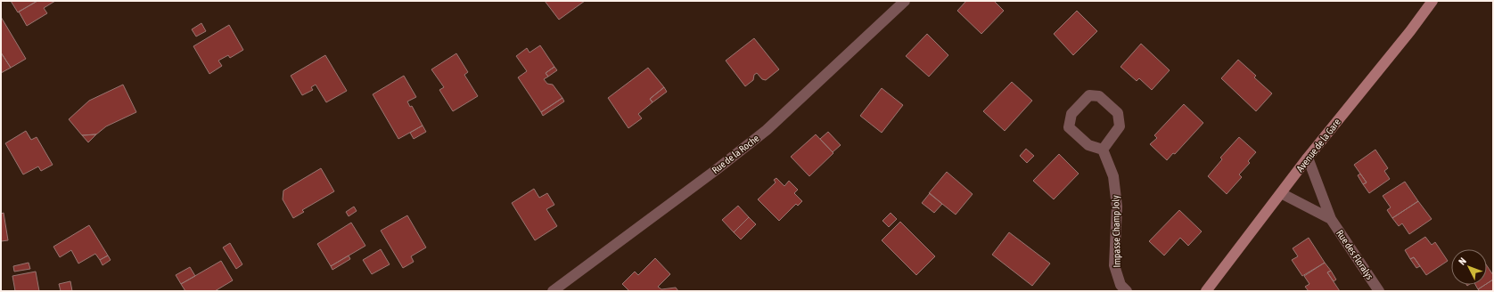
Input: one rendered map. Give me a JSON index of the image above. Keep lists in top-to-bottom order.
{
  "streets": {
    "street": [
      "Avenue de la Gare",
      "Rue de la Roche",
      "Impasse Champ Joly",
      "Rue des Floralys"
    ]
  },
  "crossings": [
    ["Avenue de la Gare", "Rue des Floralys"]
  ],
  "north": "top left"
}
